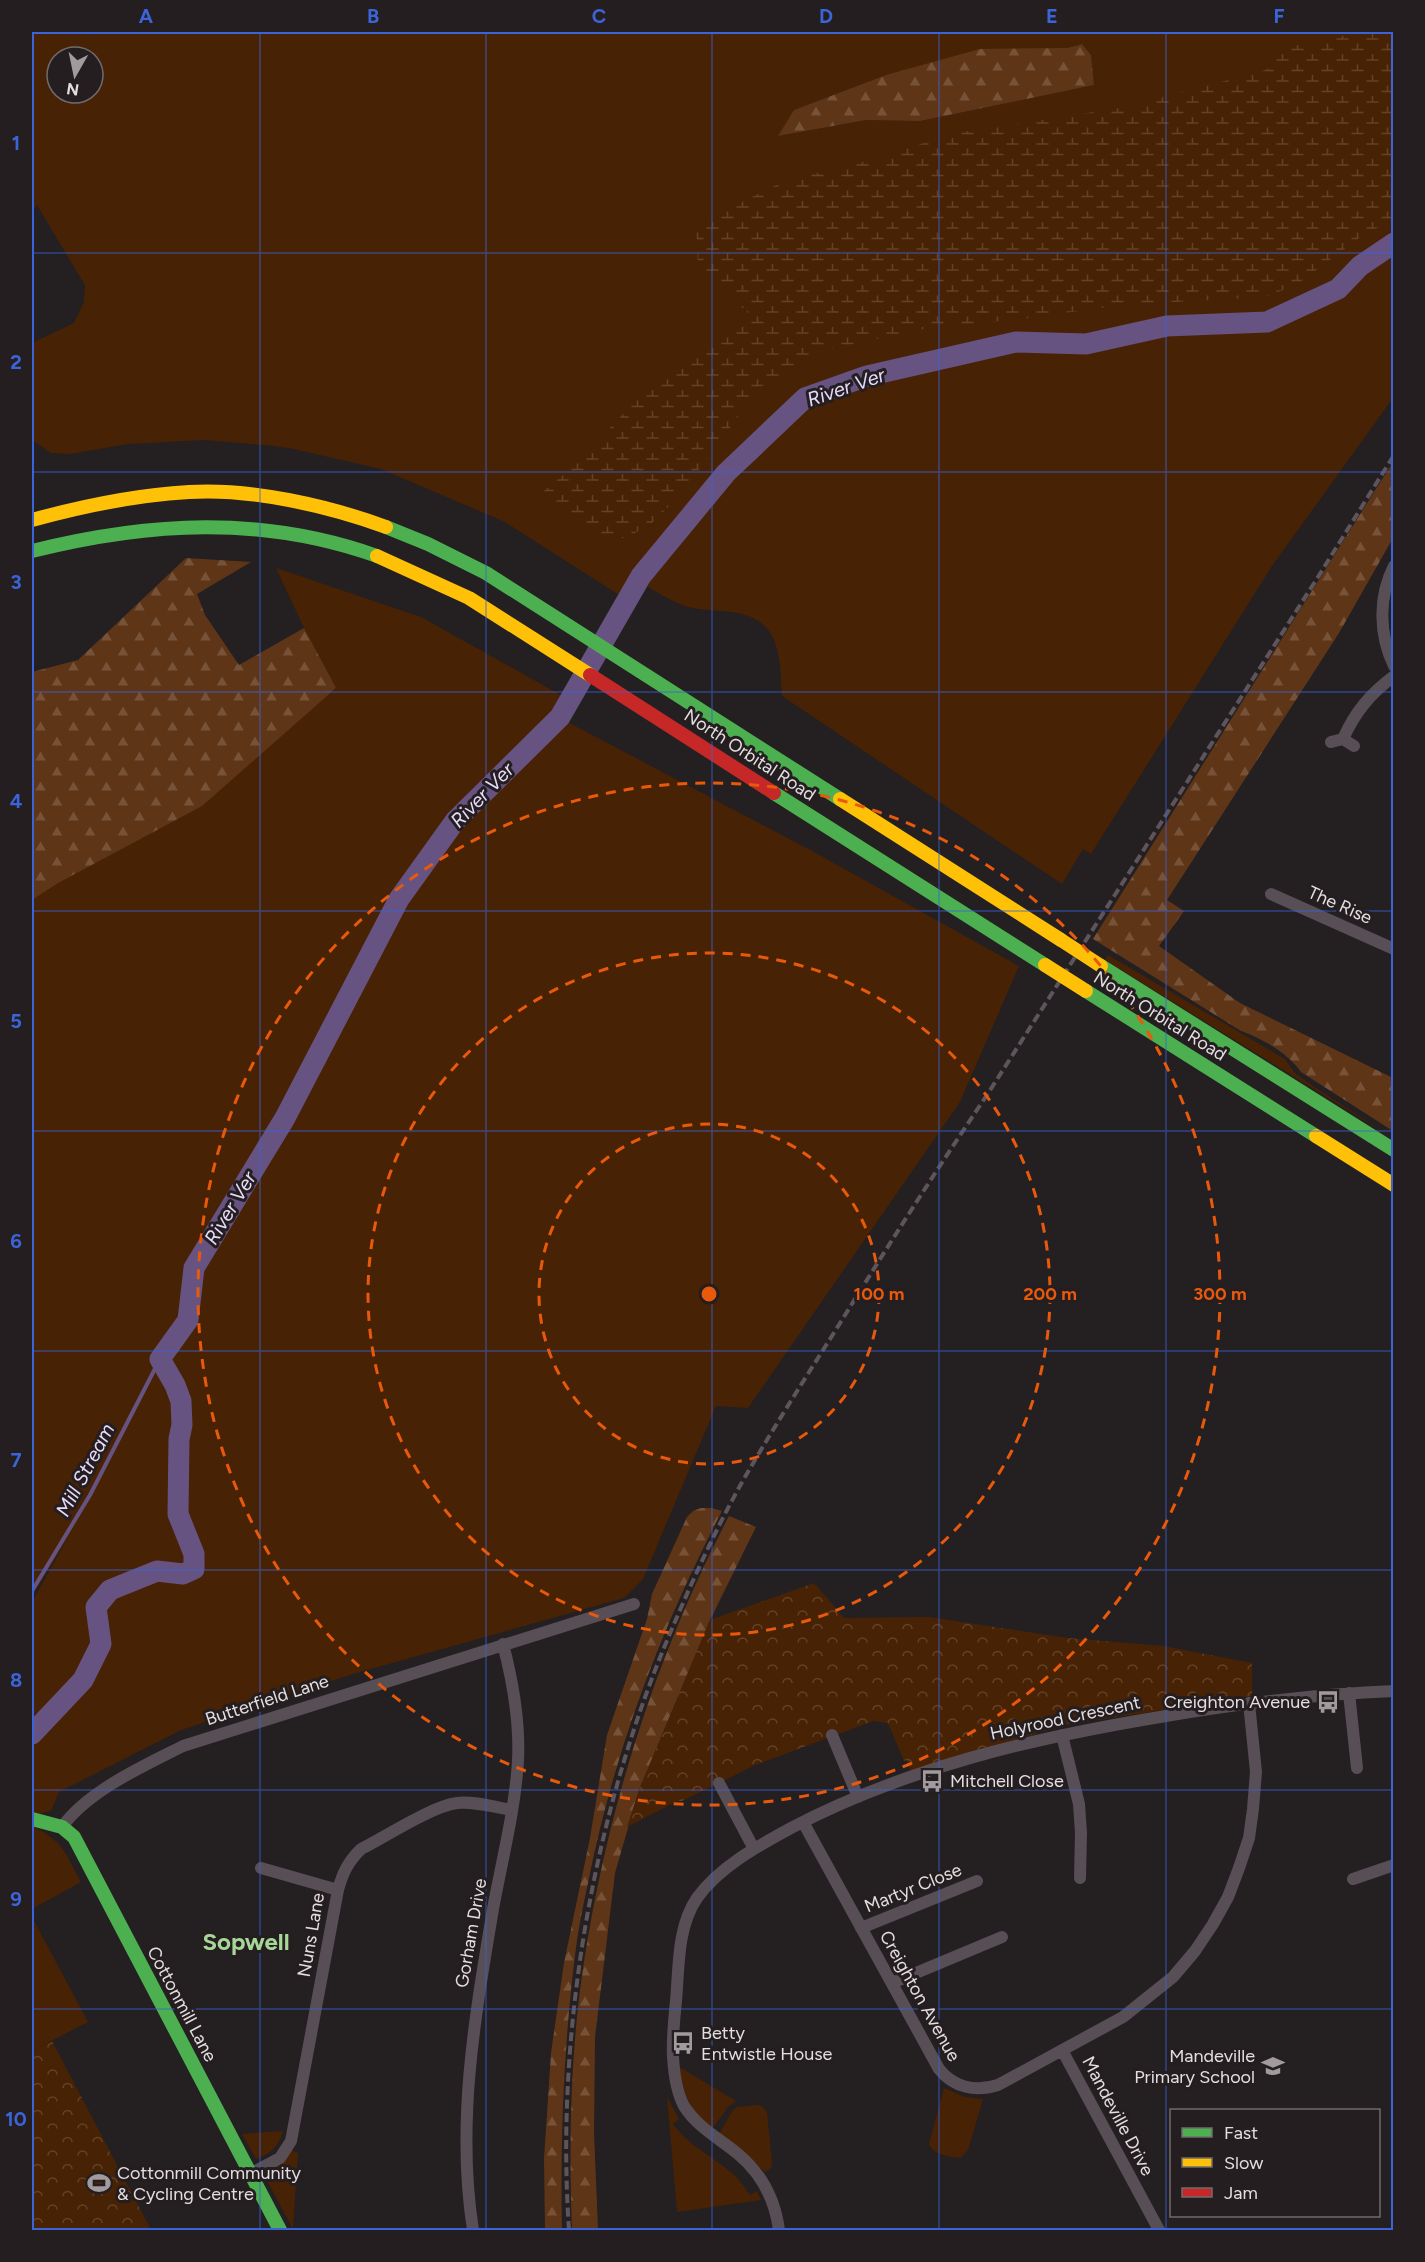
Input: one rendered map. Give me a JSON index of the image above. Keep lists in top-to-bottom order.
{
  "streets": {
    "main road": ["North Orbital Road", "Cottonmill Lane"],
    "street": [
      "The Rise",
      "Butterfield Lane",
      "Holyrood Crescent",
      "Martyr Close",
      "Gorham Drive",
      "Nuns Lane",
      "Creighton Avenue",
      "Mandeville Drive"
    ]
  },
  "crossings": [
    ["Butterfield Lane", "Gorham Drive"],
    ["Butterfield Lane", "Cottonmill Lane"],
    ["Holyrood Crescent", "Creighton Avenue"],
    ["Martyr Close", "Creighton Avenue"],
    ["Gorham Drive", "Nuns Lane"],
    ["Nuns Lane", "Cottonmill Lane"],
    ["Creighton Avenue", "Mandeville Drive"]
  ],
  "districts": ["Sopwell"],
  "water": ["River Ver", "Mill Stream"],
  "places": {
    "bus stop": ["Creighton Avenue", "Mitchell Close", "Betty Entwistle House"],
    "school or university": ["Mandeville Primary School"],
    "sports": ["Cottonmill Community & Cycling Centre"]
  },
  "legend": ["Fast", "Slow", "Jam"],
  "north": "bottom",
  "grid": {
    "columns": [
      "A",
      "B",
      "C",
      "D",
      "E",
      "F"
    ],
    "rows": [
      "1",
      "2",
      "3",
      "4",
      "5",
      "6",
      "7",
      "8",
      "9",
      "10"
    ]
  },
  "rings": ["100 m", "200 m", "300 m"]
}
